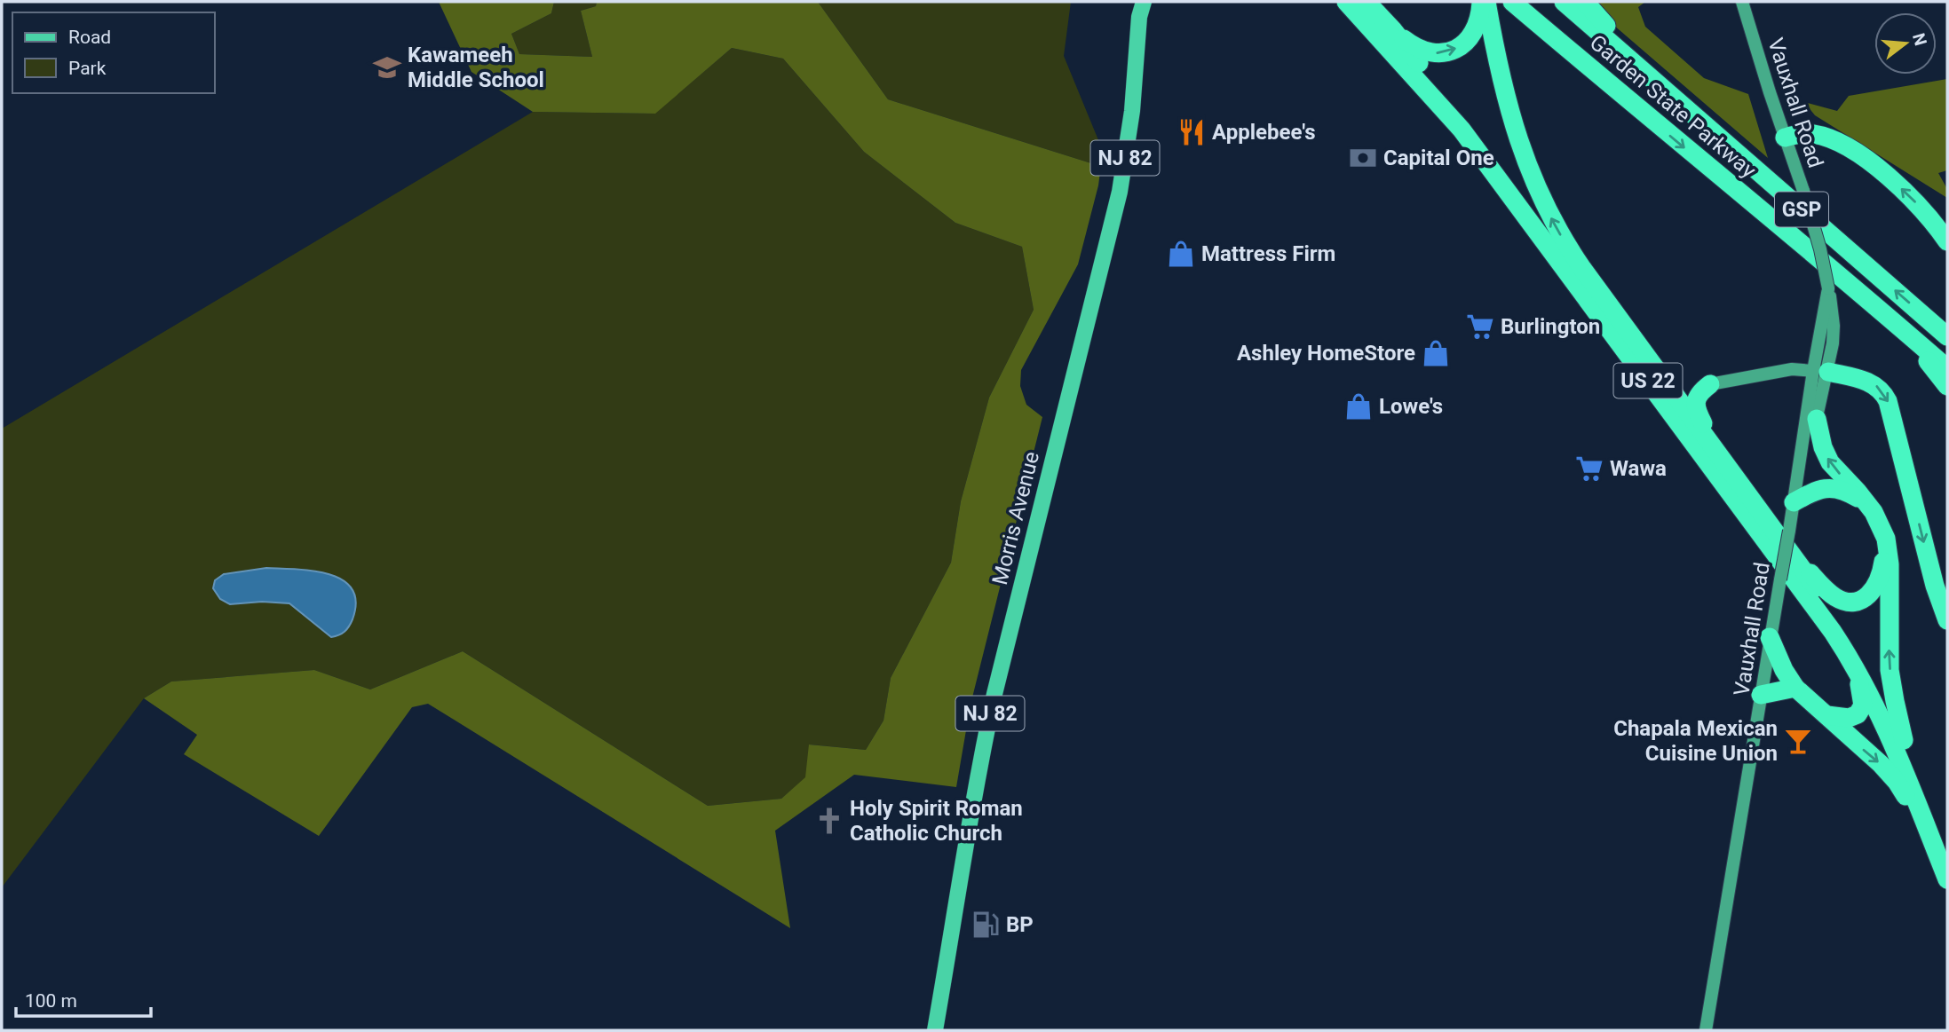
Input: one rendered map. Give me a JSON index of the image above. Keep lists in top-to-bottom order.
{
  "streets": {
    "highway": ["Garden State Parkway", "GSP", "US 22"],
    "main road": ["NJ 82", "Morris Avenue"],
    "street": ["Vauxhall Road"]
  },
  "crossings": [
    ["Garden State Parkway", "US 22"]
  ],
  "places": {
    "school or university": ["Kawameeh Middle School"],
    "restaurant": ["Applebee's"],
    "bank": ["Capital One"],
    "shop": ["Mattress Firm", "Ashley HomeStore", "Lowe's"],
    "supermarket": ["Burlington", "Wawa"],
    "bar": ["Chapala Mexican Cuisine Union"],
    "church": ["Holy Spirit Roman Catholic Church"],
    "fuel station": ["BP"]
  },
  "legend": ["Road", "Park"],
  "scale_bar": "100 m",
  "north": "right"
}
